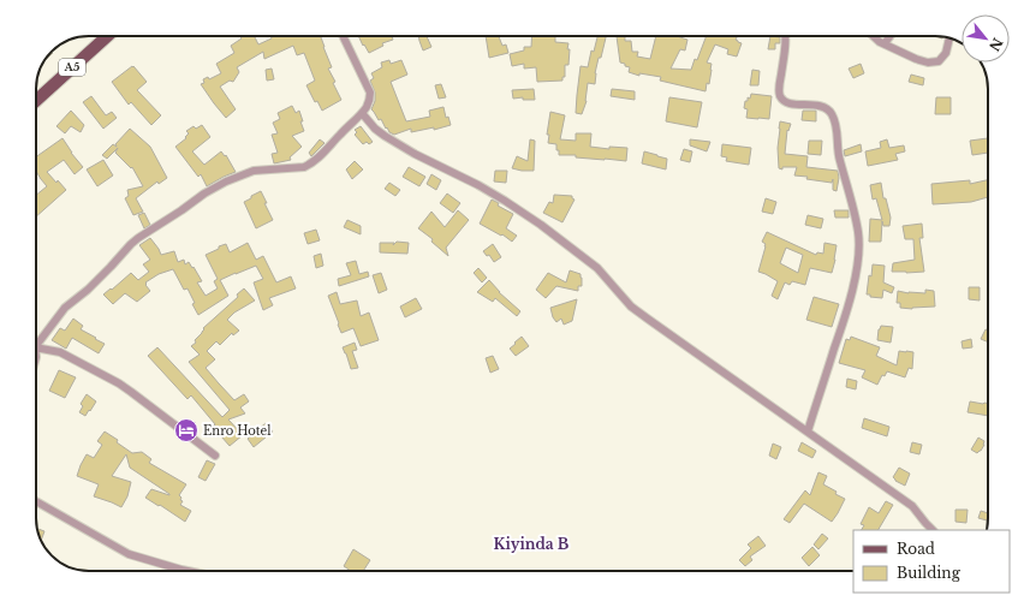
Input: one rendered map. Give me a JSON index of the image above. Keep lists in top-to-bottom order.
{
  "streets": {
    "main road": ["A5"]
  },
  "districts": ["Kiyinda B"],
  "places": {
    "hotel": ["Enro Hotel"]
  },
  "legend": ["Road", "Building"],
  "north": "bottom right"
}
